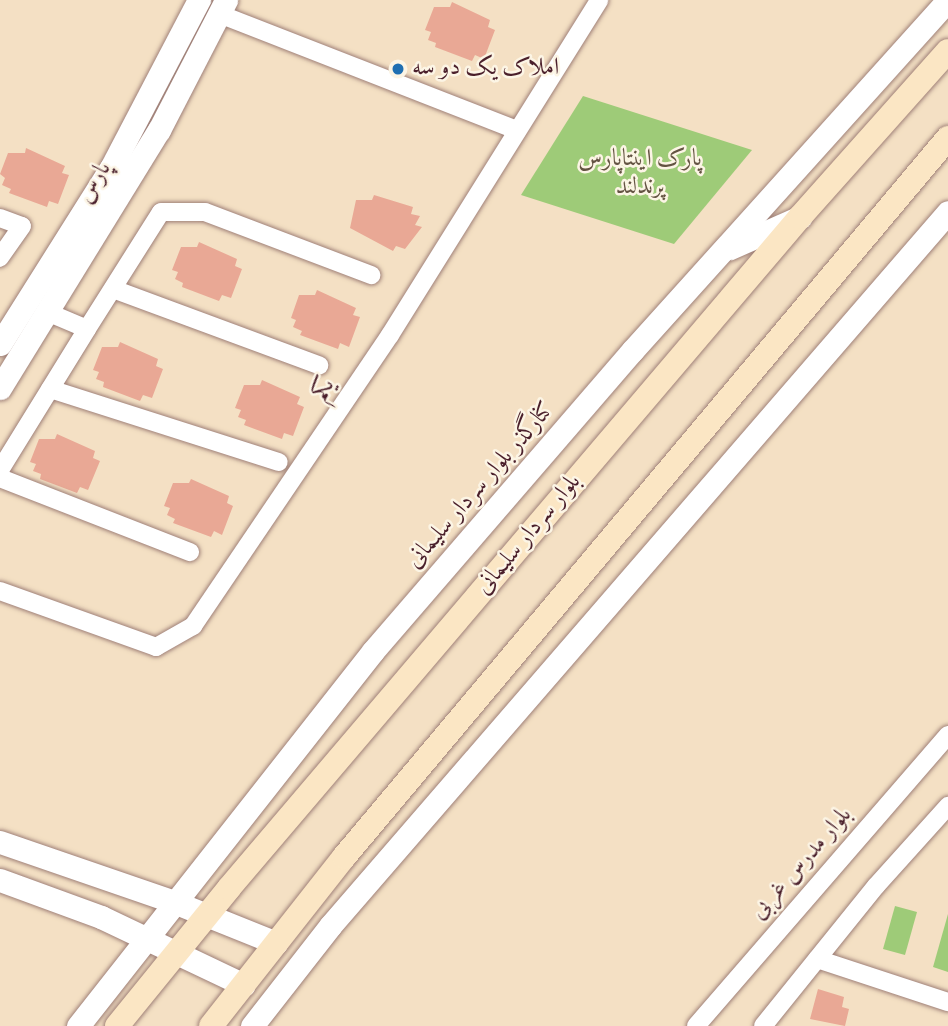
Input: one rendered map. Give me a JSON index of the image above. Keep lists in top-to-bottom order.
{
  "streets": {
    "main road": ["بلوار سردار سلیمانی"],
    "street": [
      "پارس",
      "یکم",
      "کنارگذر بلوار سردار سلیمانی",
      "بلوار مدرس غربی"
    ]
  },
  "parks": ["پارک اینتاپارس پرندلند"],
  "places": ["املاک یک دو سه"]
}
